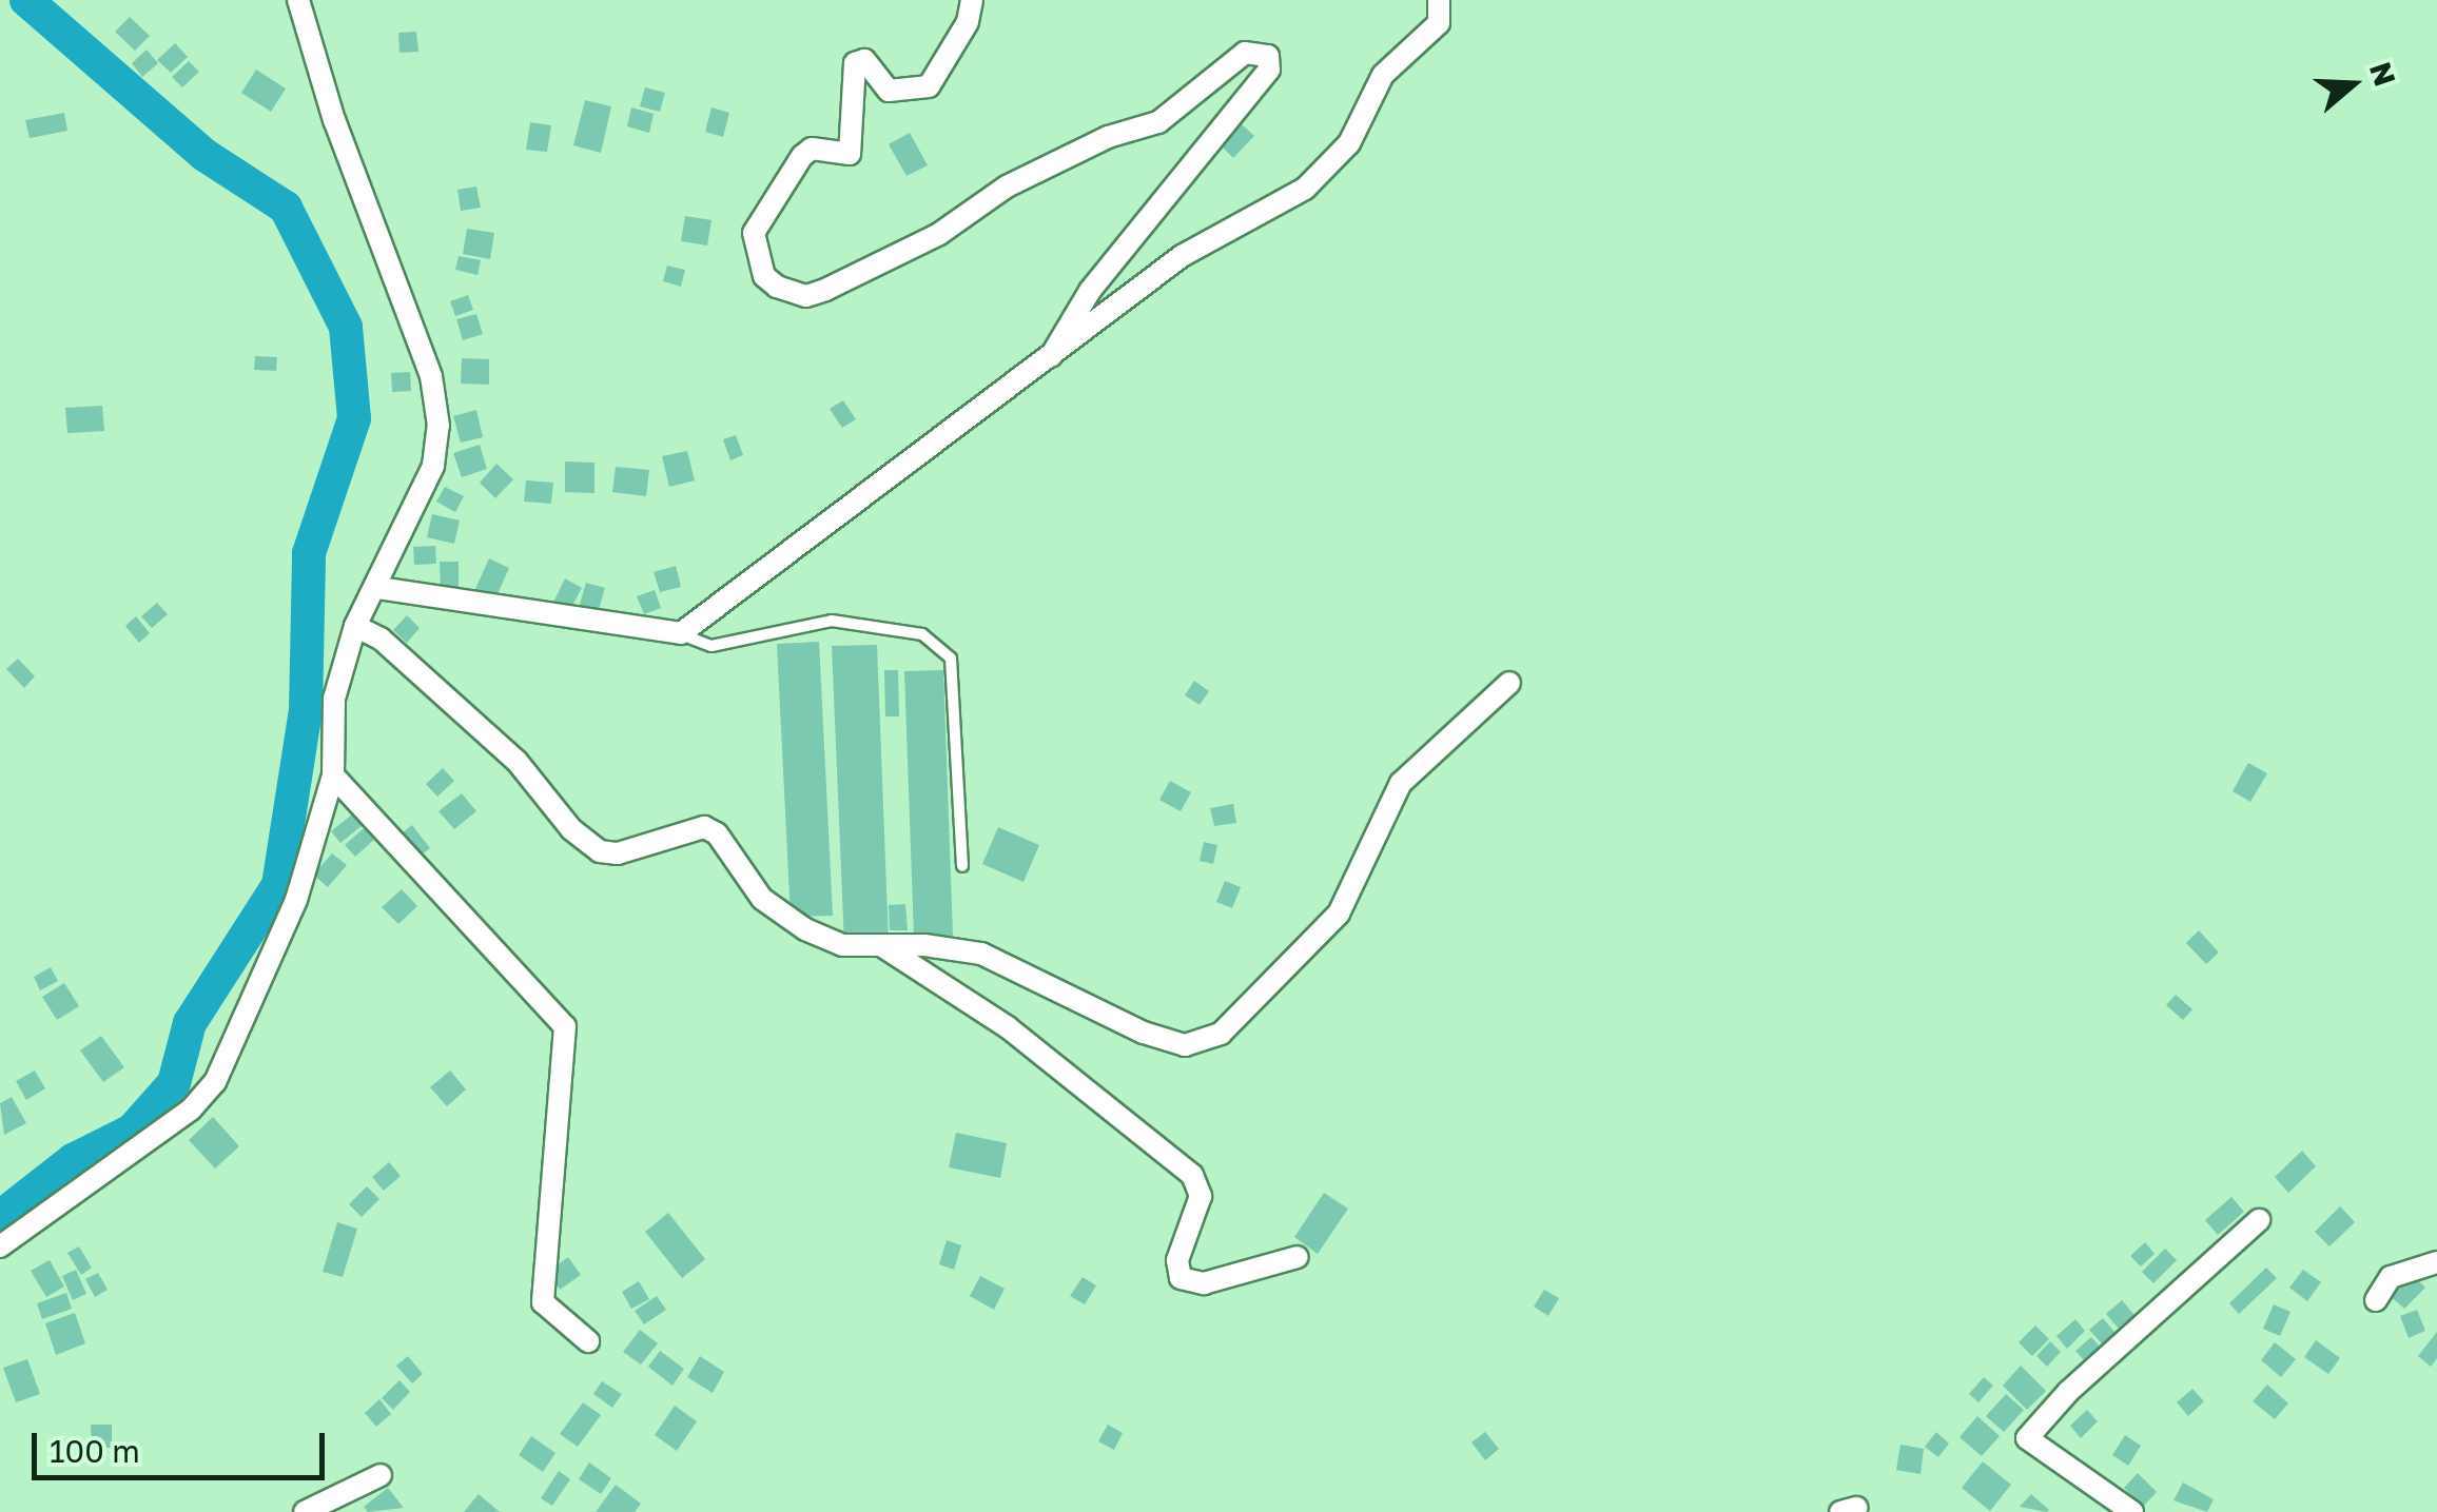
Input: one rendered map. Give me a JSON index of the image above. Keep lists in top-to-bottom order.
{
  "scale_bar": "100 m",
  "north": "right"
}
